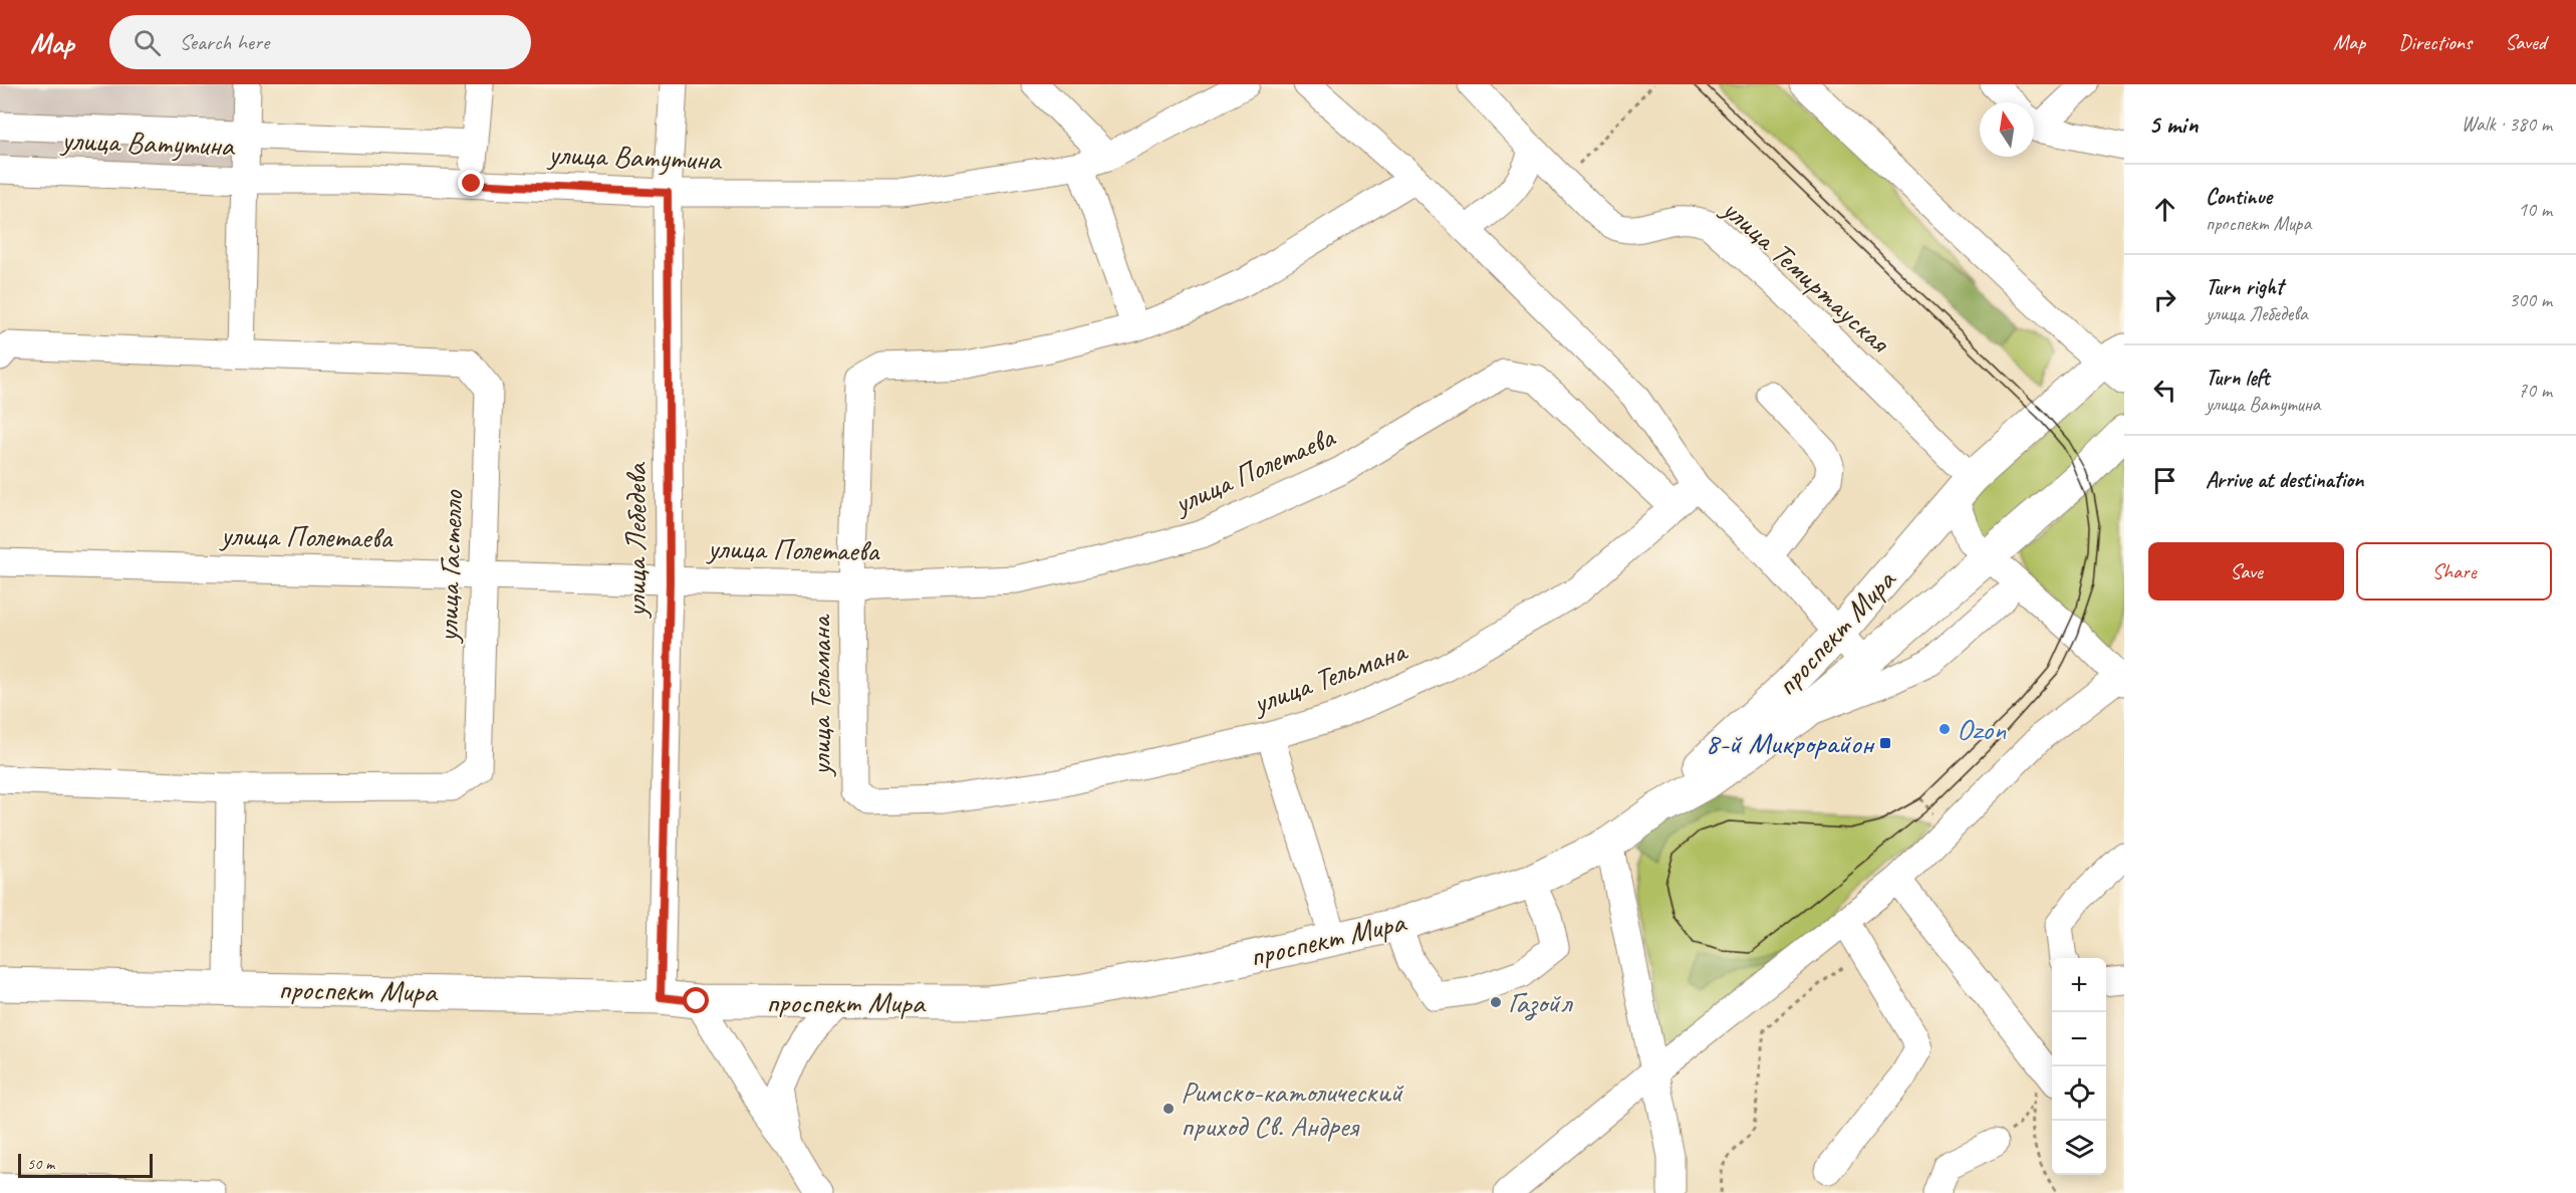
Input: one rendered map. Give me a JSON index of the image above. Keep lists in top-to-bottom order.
{
  "streets": {
    "main road": ["проспект Мира"],
    "street": [
      "улица Ватутина",
      "улица Темиртауская",
      "улица Полетаева",
      "улица Лебедева",
      "улица Гастелло",
      "улица Тельмана"
    ]
  },
  "crossings": [
    ["улица Ватутина", "улица Лебедева"],
    ["улица Темиртауская", "проспект Мира"],
    ["улица Полетаева", "улица Лебедева"],
    ["улица Полетаева", "улица Гастелло"],
    ["улица Полетаева", "улица Тельмана"],
    ["улица Лебедева", "проспект Мира"]
  ],
  "places": {
    "other": ["Ozon", "Газойл", "Римско-католический приход Св. Андрея"],
    "transit": ["8-й Микрорайон"]
  },
  "scale_bar": "50 m",
  "north": "top",
  "page": {
    "header": "Map",
    "search": "Search here",
    "nav": ["Map", "Directions", "Saved"],
    "heading": ["5 min", "Walk · 380 m"],
    "list": [
      ["Continue", "проспект Мира", "10 m"],
      ["Turn right", "улица Лебедева", "300 m"],
      ["Turn left", "улица Ватутина", "70 m"],
      "Arrive at destination"
    ],
    "buttons": ["Save", "Share"],
    "map_buttons": ["+", "−"],
    "scale": "50 m"
  }
}
